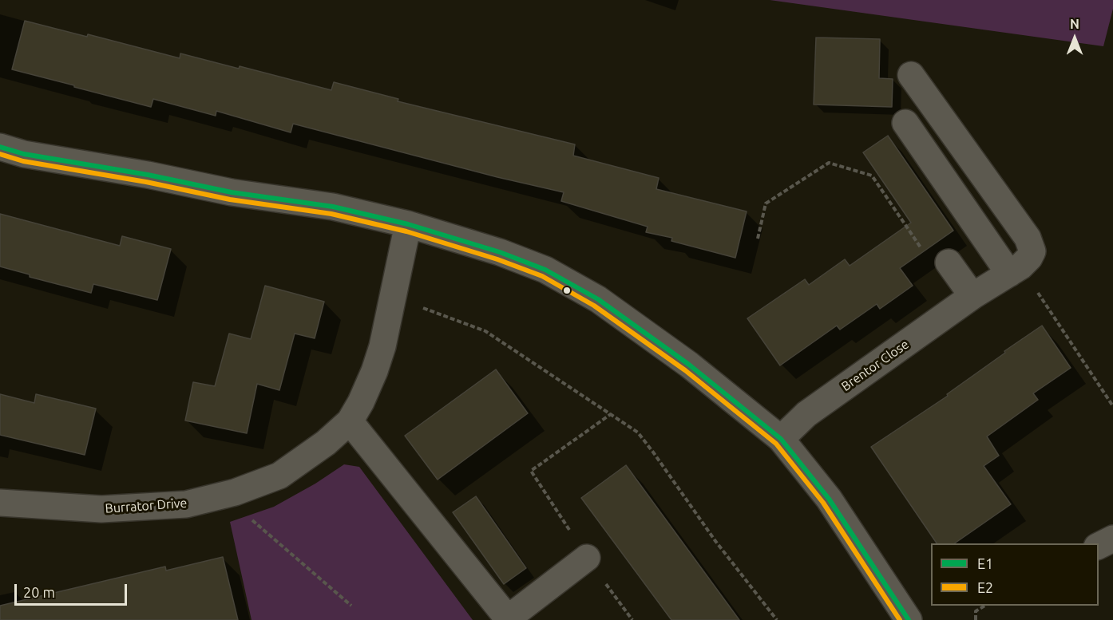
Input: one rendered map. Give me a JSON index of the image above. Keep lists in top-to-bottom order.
{
  "streets": {
    "street": ["Brentor Close", "Burrator Drive"]
  },
  "lines": ["transit line E1", "transit line E2"],
  "legend": ["E1", "E2"],
  "scale_bar": "20 m",
  "north": "top"
}
